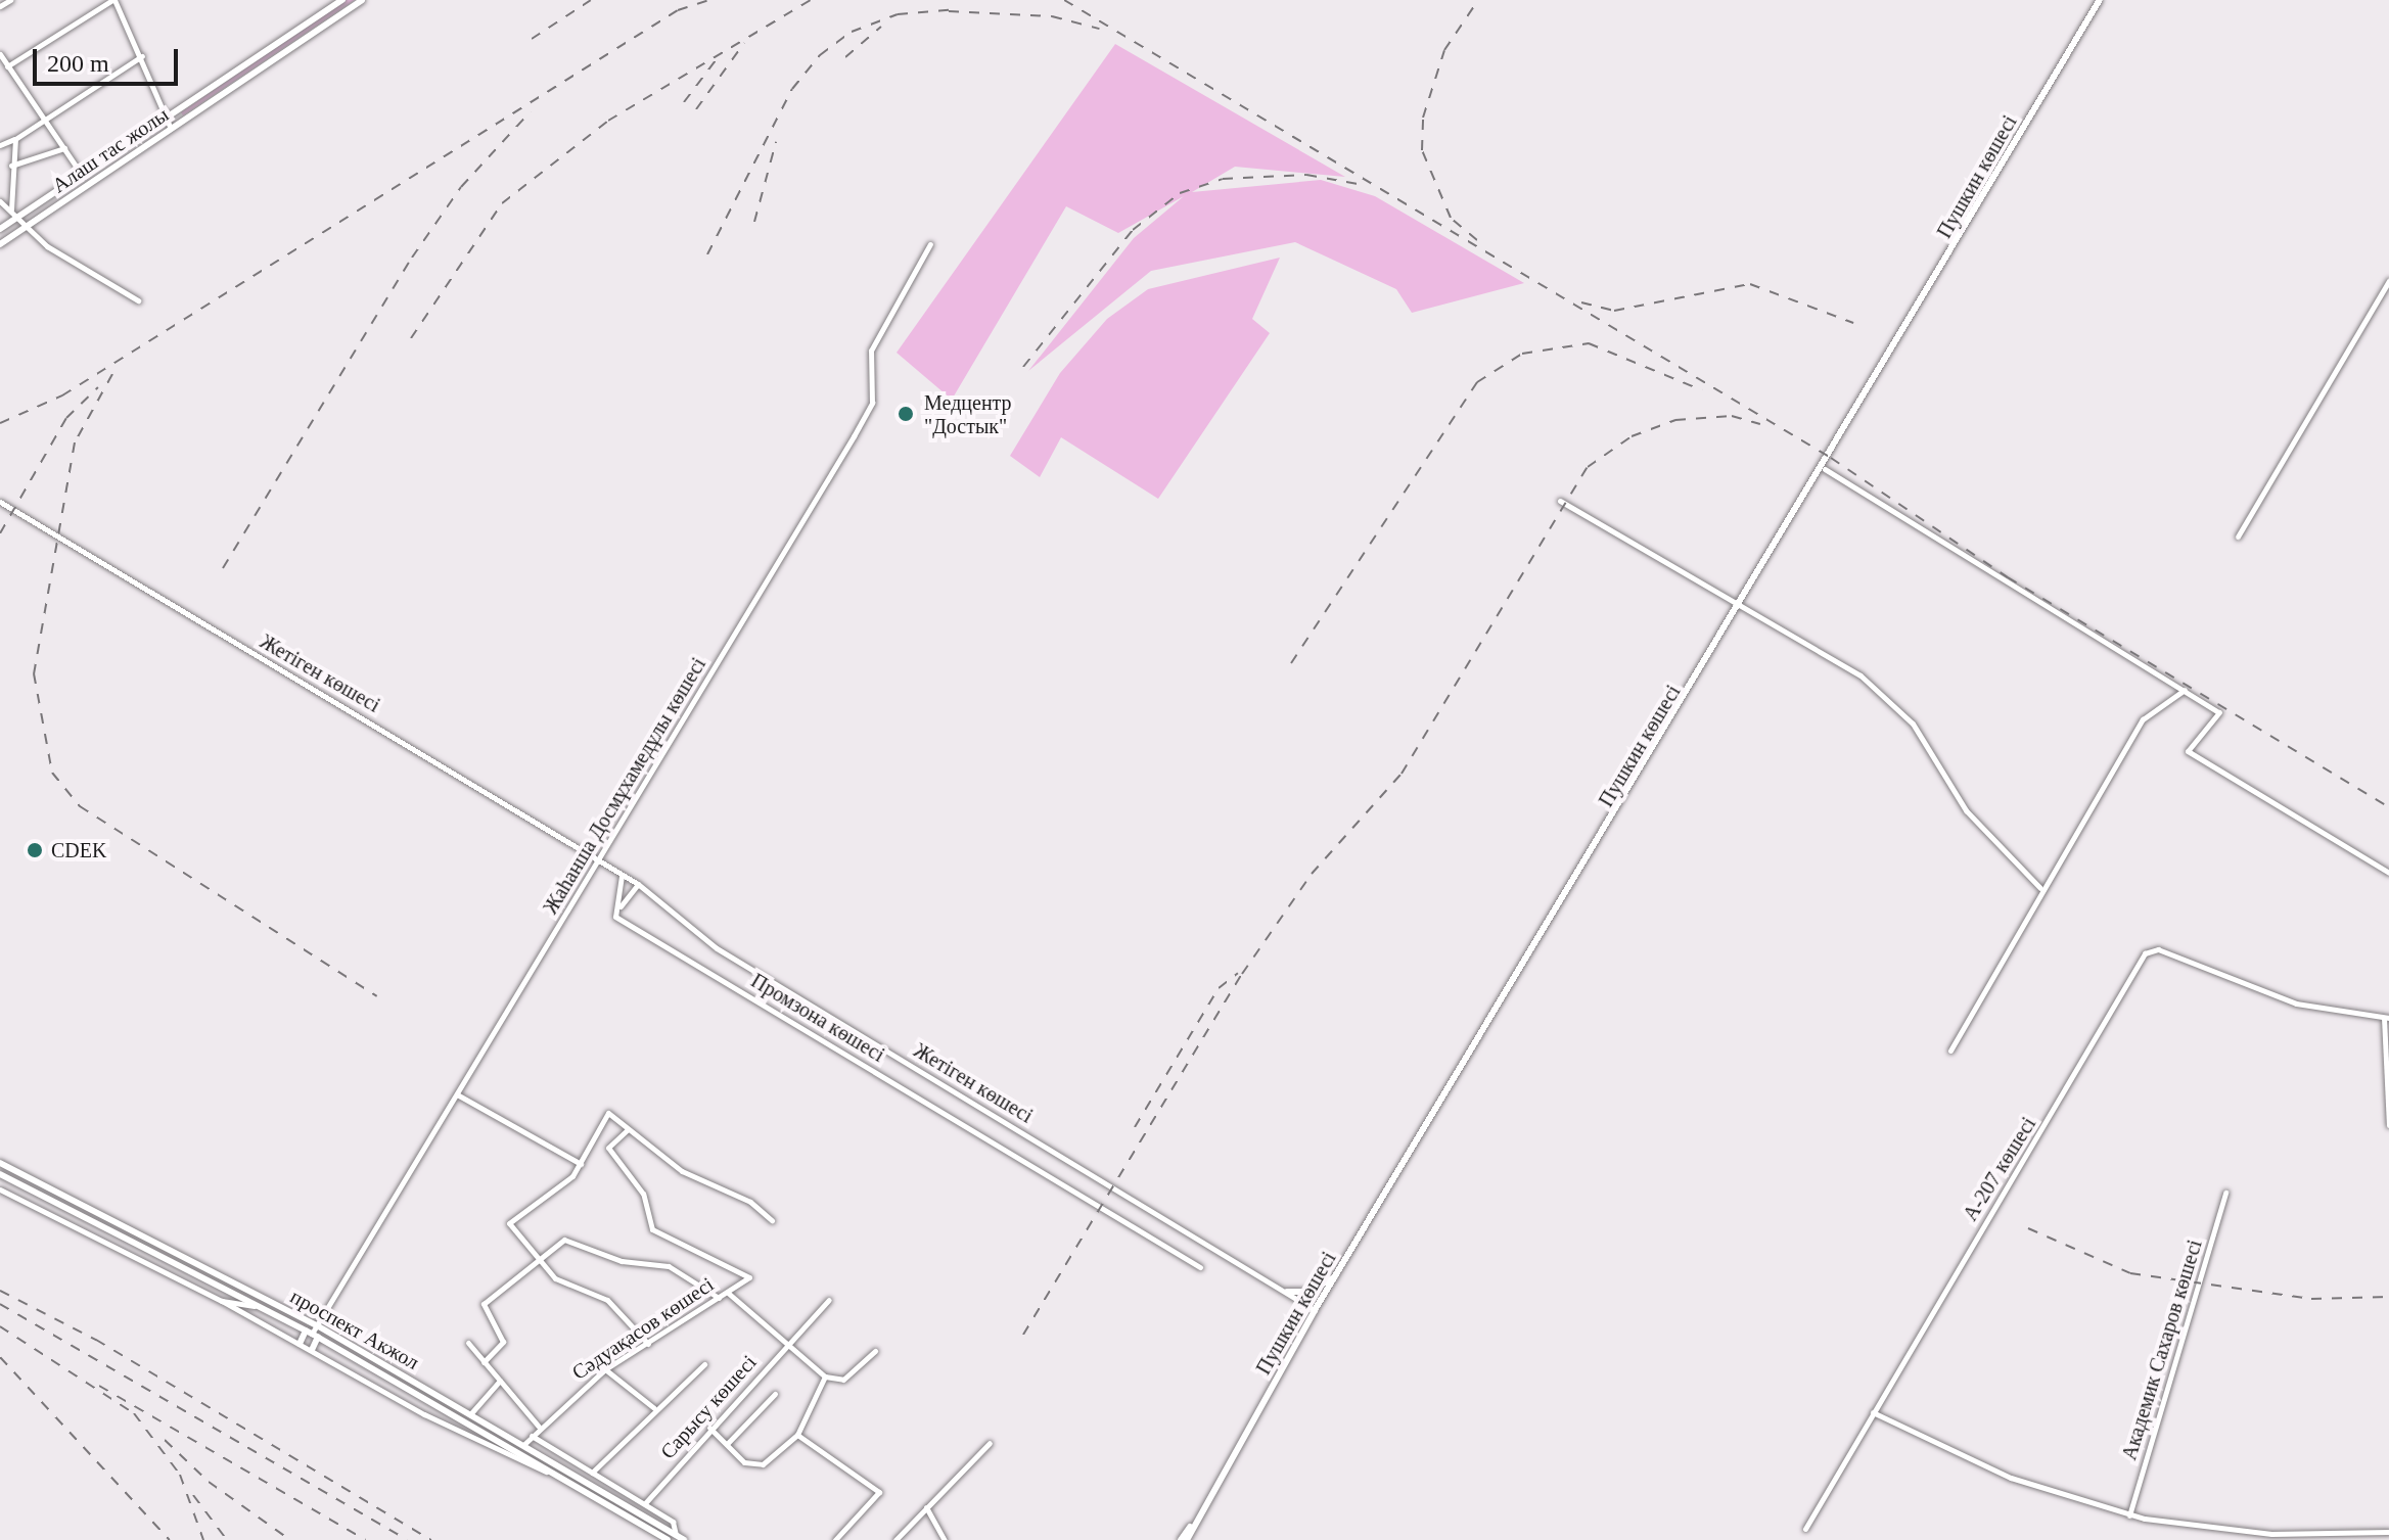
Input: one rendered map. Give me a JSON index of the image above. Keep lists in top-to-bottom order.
{
  "streets": {
    "main road": ["Алаш тас жолы", "Пушкин көшесі", "проспект Акжол"],
    "street": [
      "Жетіген көшесі",
      "Жаһанша Досмұхамедұлы көшесі",
      "Промзона көшесі",
      "А-207 көшесі",
      "Сәдуақасов көшесі",
      "Академик Сахаров көшесі",
      "Сарысу көшесі"
    ]
  },
  "crossings": [
    ["Пушкин көшесі", "Жетіген көшесі"],
    ["Жетіген көшесі", "Жаһанша Досмұхамедұлы көшесі"],
    ["Жаһанша Досмұхамедұлы көшесі", "проспект Акжол"],
    ["Сәдуақасов көшесі", "проспект Акжол"]
  ],
  "places": ["Медцентр \"Достык\"", "CDEK"],
  "scale_bar": "200 m"
}
